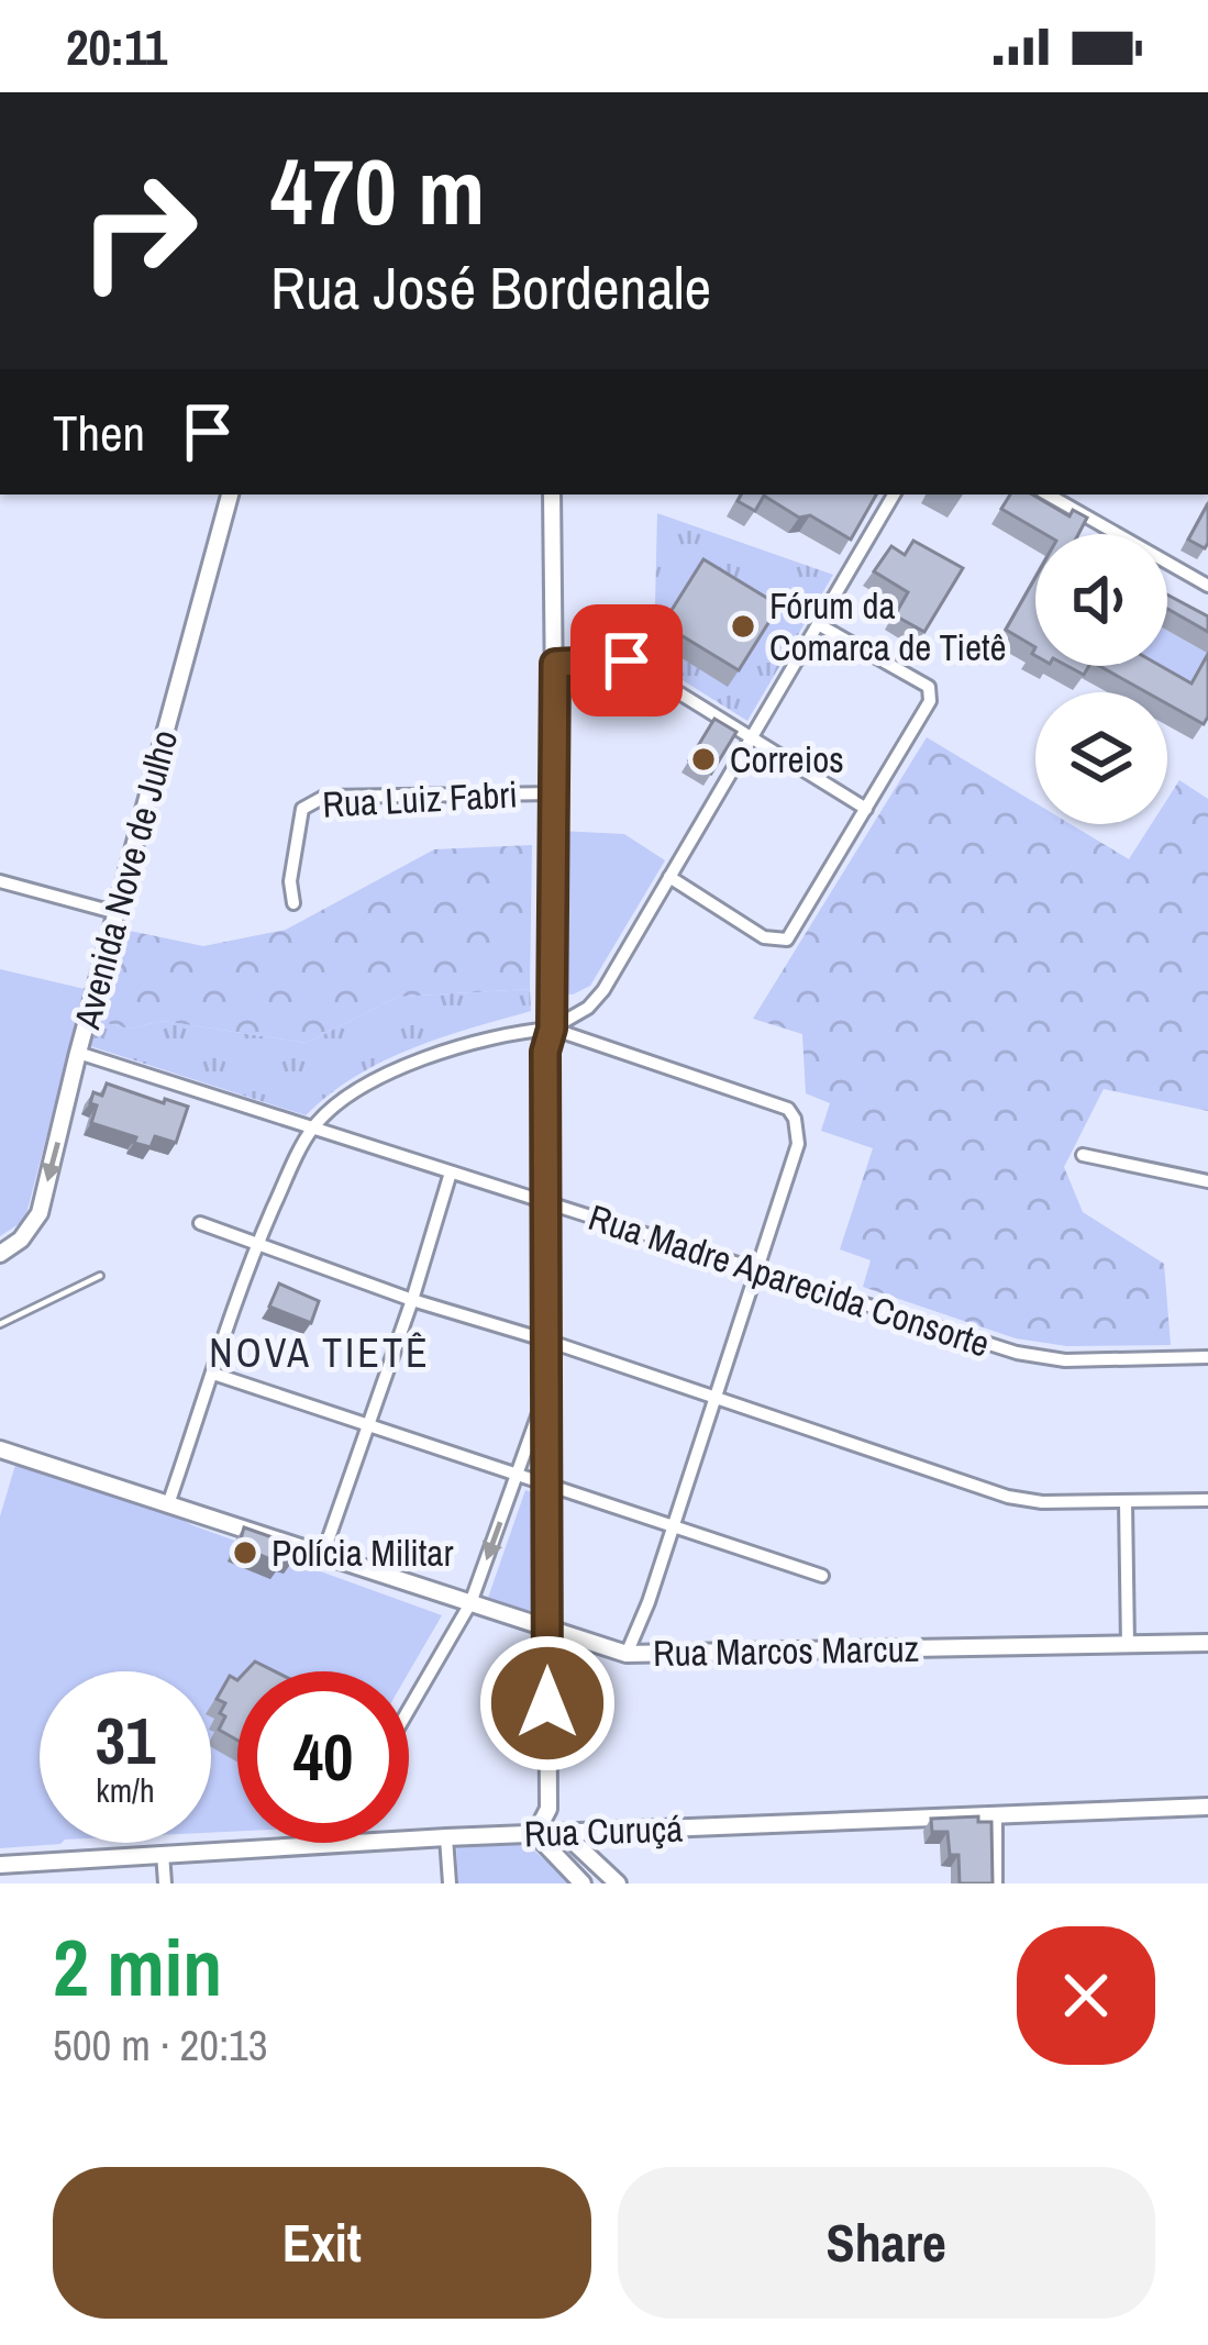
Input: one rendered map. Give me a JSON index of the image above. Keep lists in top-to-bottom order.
{
  "streets": {
    "street": [
      "Rua Luiz Fabri",
      "Avenida Nove de Julho",
      "Rua Madre Aparecida Consorte",
      "Rua Marcos Marcuz",
      "Rua Curuçá"
    ]
  },
  "crossings": [
    ["Avenida Nove de Julho", "Rua Madre Aparecida Consorte"]
  ],
  "districts": ["NOVA TIETÊ"],
  "places": ["Fórum da Comarca de Tietê", "Correios", "Polícia Militar"],
  "page": {
    "status": "20:11",
    "turn": ["470 m", "Rua José Bordenale"],
    "then": "Then",
    "speed": "31 km/h",
    "limit": "40",
    "heading": ["2 min", "500 m · 20:13"],
    "buttons": ["Exit", "Share"]
  }
}
